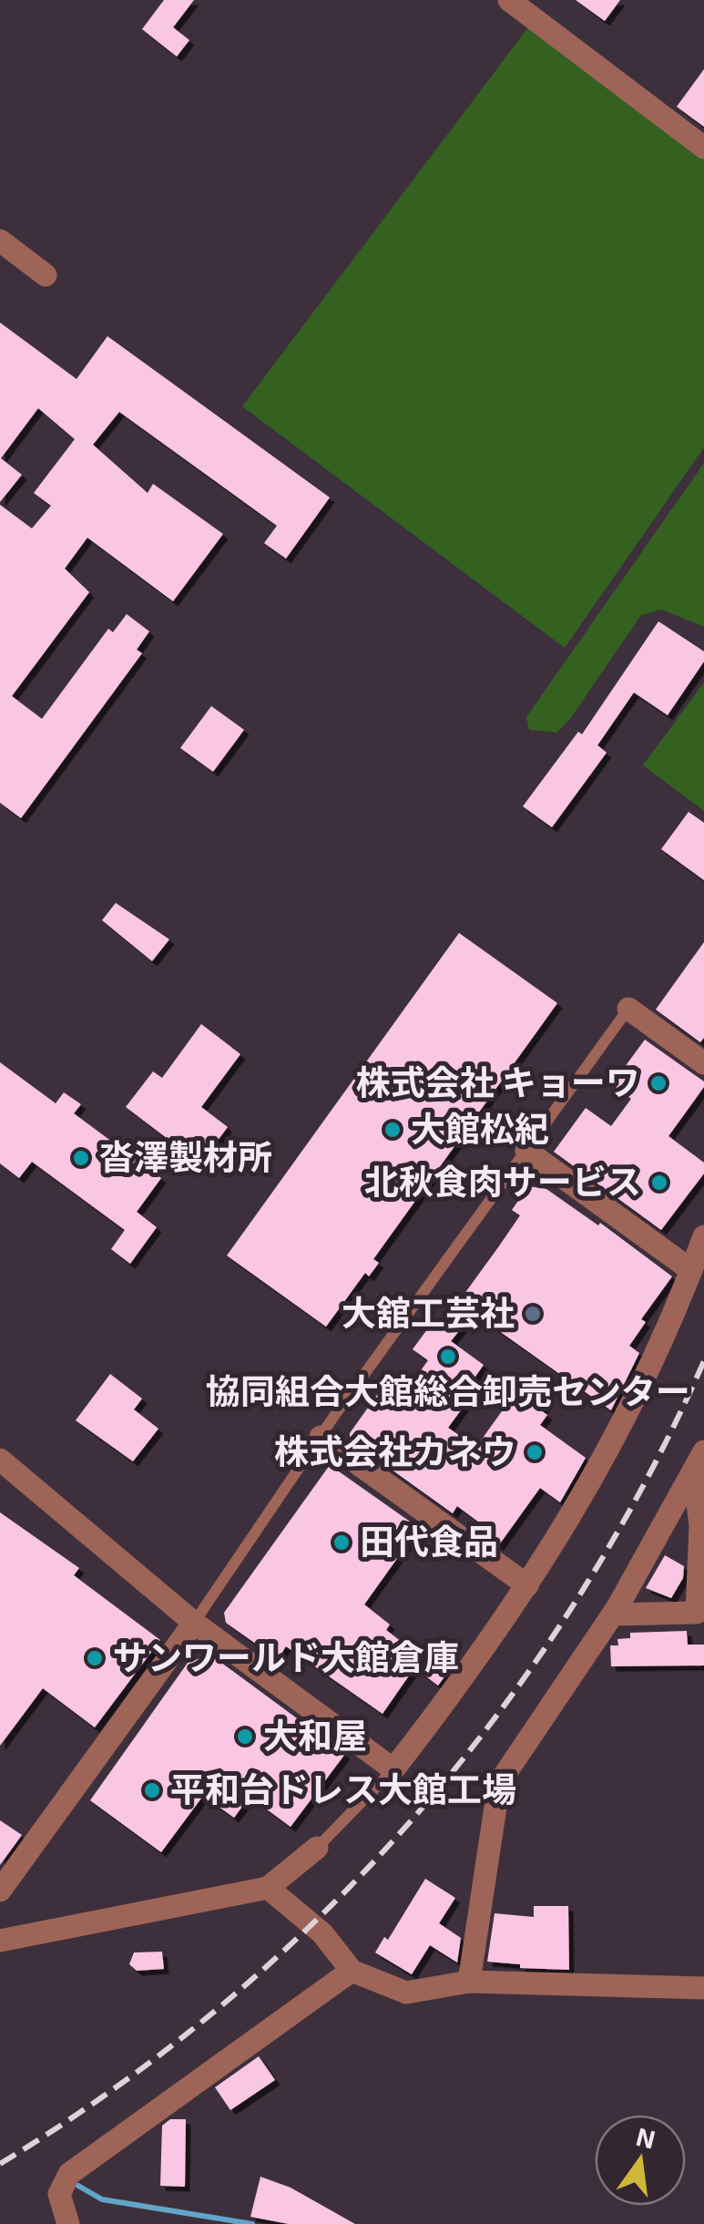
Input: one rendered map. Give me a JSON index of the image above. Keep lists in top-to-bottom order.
{
  "places": [
    "株式会社 キョーワ",
    "大館松紀",
    "沓澤製材所",
    "北秋食肉サービス",
    "大舘工芸社",
    "協同組合大館総合卸売センター",
    "株式会社カネウ",
    "田代食品",
    "サンワールド大館倉庫",
    "大和屋",
    "平和台ドレス大館工場"
  ],
  "north": "top"
}
